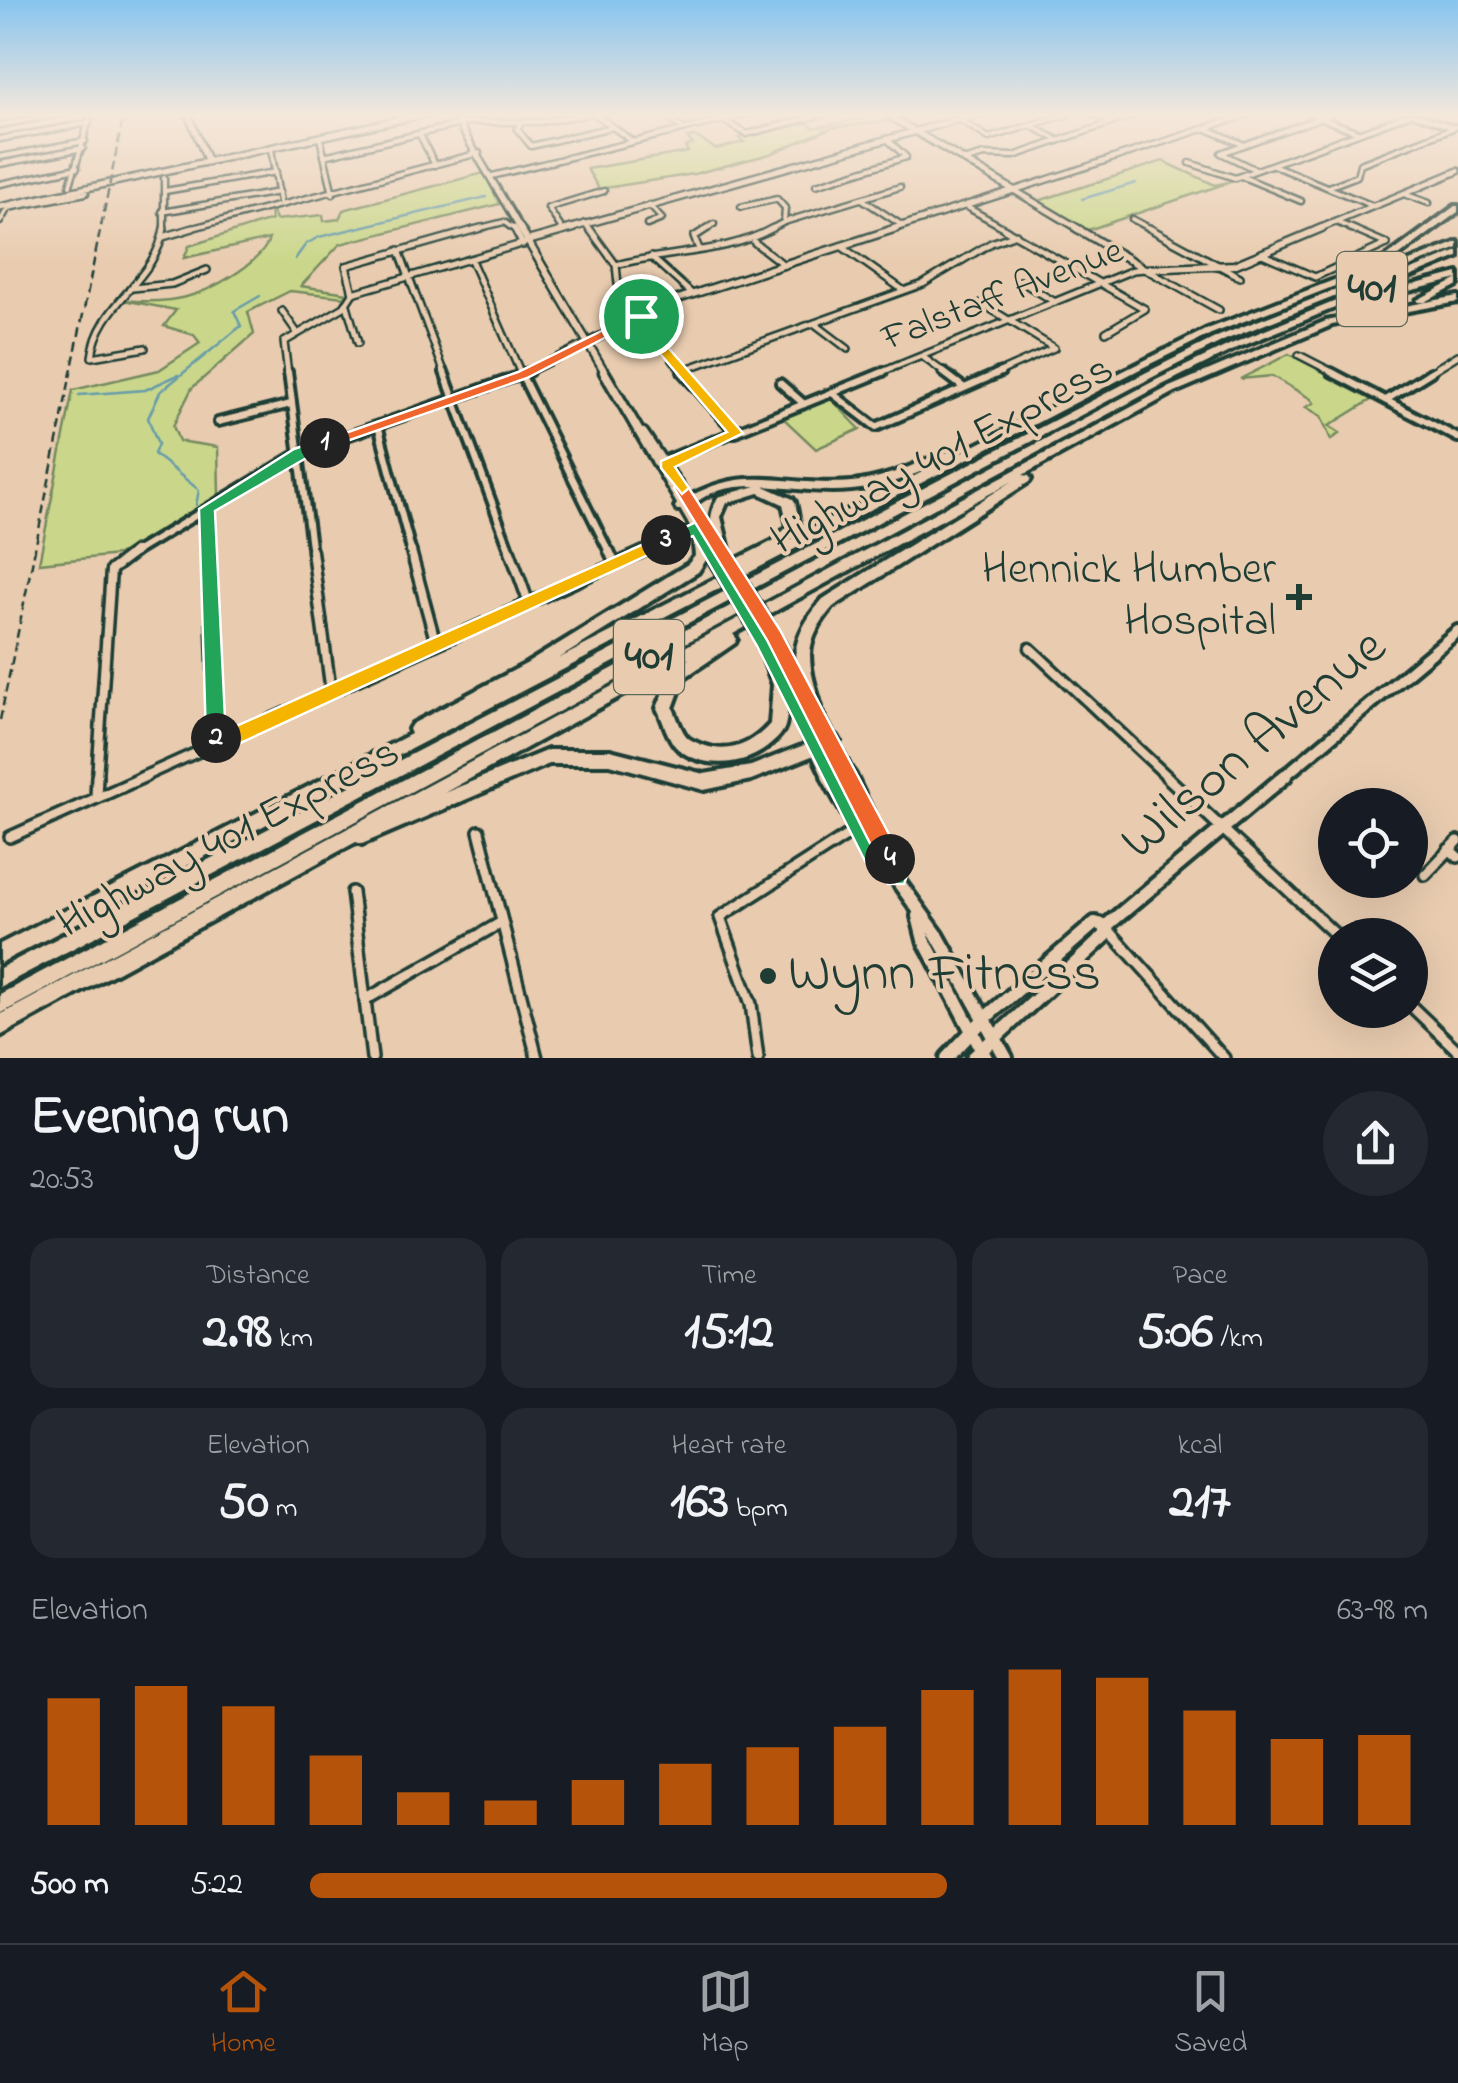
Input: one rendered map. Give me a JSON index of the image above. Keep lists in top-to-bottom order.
{
  "streets": {
    "highway": ["401", "Highway 401 Express"],
    "main road": ["Falstaff Avenue", "Wilson Avenue"]
  },
  "places": {
    "health": ["Hennick Humber Hospital"],
    "other": ["Wynn Fitness"]
  },
  "page": {
    "pins": [
      "1",
      "3",
      "2",
      "4"
    ],
    "heading": ["Evening run", "20:53"],
    "stats": [
      ["Distance", "2.98 km"],
      ["Time", "15:12"],
      ["Pace", "5:06 /km"],
      ["Elevation", "50 m"],
      ["Heart rate", "163 bpm"],
      ["kcal", "217"]
    ],
    "chart": ["Elevation", "63–98 m"],
    "list": [
      {
        "name": "500 m",
        "note": "5:22"
      }
    ],
    "tabs": ["Home", "Map", "Saved"]
  }
}
